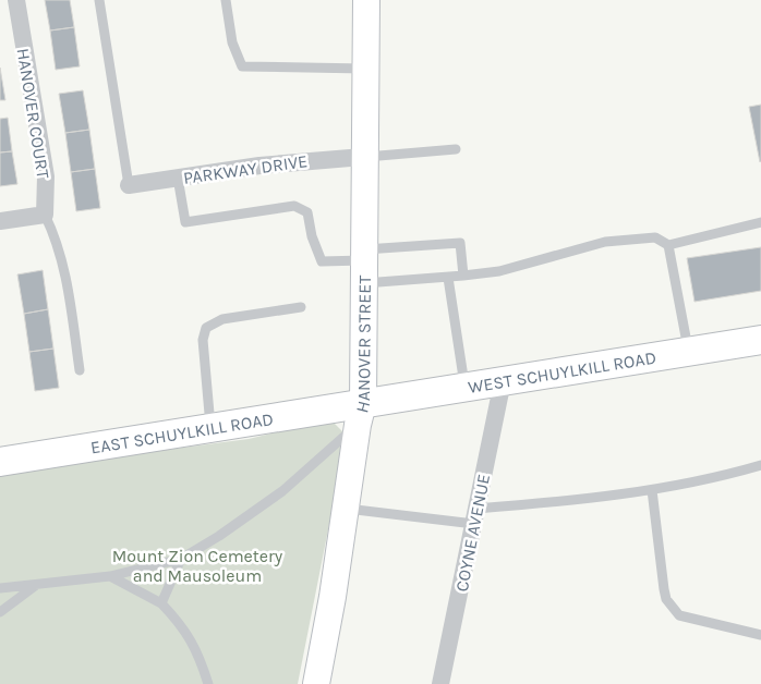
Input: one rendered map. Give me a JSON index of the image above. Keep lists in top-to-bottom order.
{
  "streets": {
    "main road": ["HANOVER STREET", "WEST SCHUYLKILL ROAD", "EAST SCHUYLKILL ROAD"],
    "street": ["HANOVER COURT", "PARKWAY DRIVE", "COYNE AVENUE"]
  },
  "crossings": [
    ["PARKWAY DRIVE", "HANOVER STREET"],
    ["HANOVER STREET", "WEST SCHUYLKILL ROAD"],
    ["HANOVER STREET", "EAST SCHUYLKILL ROAD"],
    ["WEST SCHUYLKILL ROAD", "EAST SCHUYLKILL ROAD"],
    ["WEST SCHUYLKILL ROAD", "COYNE AVENUE"]
  ],
  "parks": ["Mount Zion Cemetery and Mausoleum"]
}
